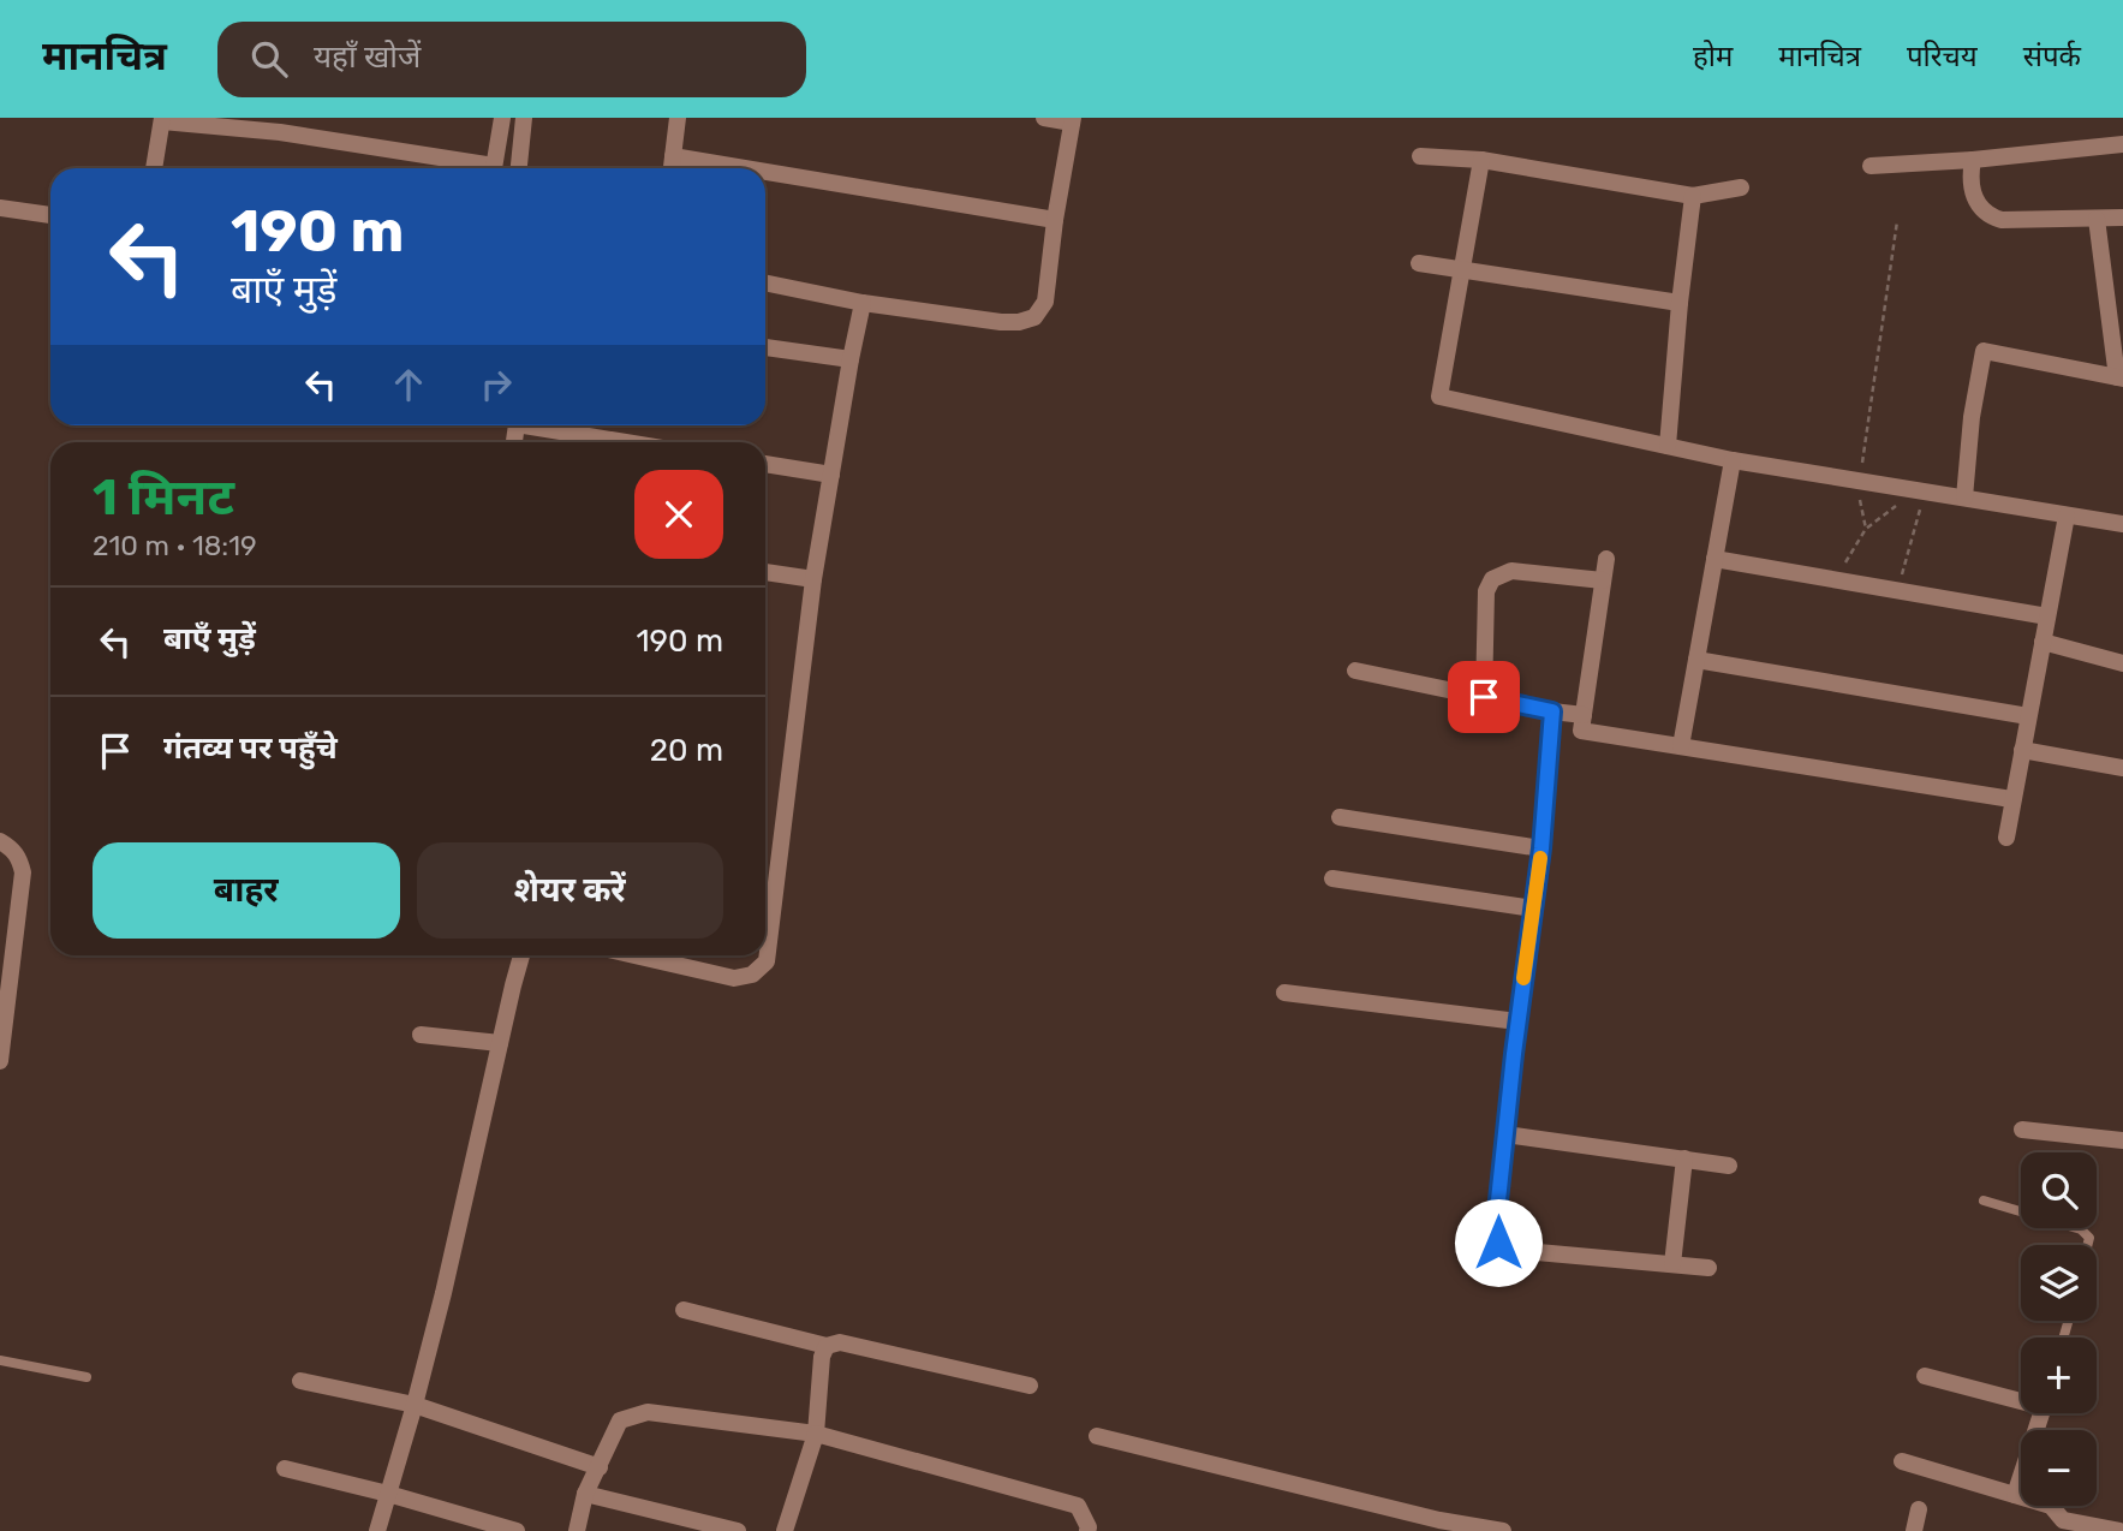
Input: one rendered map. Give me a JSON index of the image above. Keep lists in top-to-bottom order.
{
  "page": {
    "header": "मानचित्र",
    "search": "यहाँ खोजें",
    "nav": [
      "होम",
      "मानचित्र",
      "परिचय",
      "संपर्क"
    ],
    "turn": ["190 m", "बाएँ मुड़ें"],
    "heading": ["1 मिनट", "210 m · 18:19"],
    "list": [
      {
        "name": "बाएँ मुड़ें",
        "value": "190 m"
      },
      {
        "name": "गंतव्य पर पहुँचे",
        "value": "20 m"
      }
    ],
    "buttons": ["बाहर", "शेयर करें"],
    "map_buttons": ["+", "−"]
  }
}
